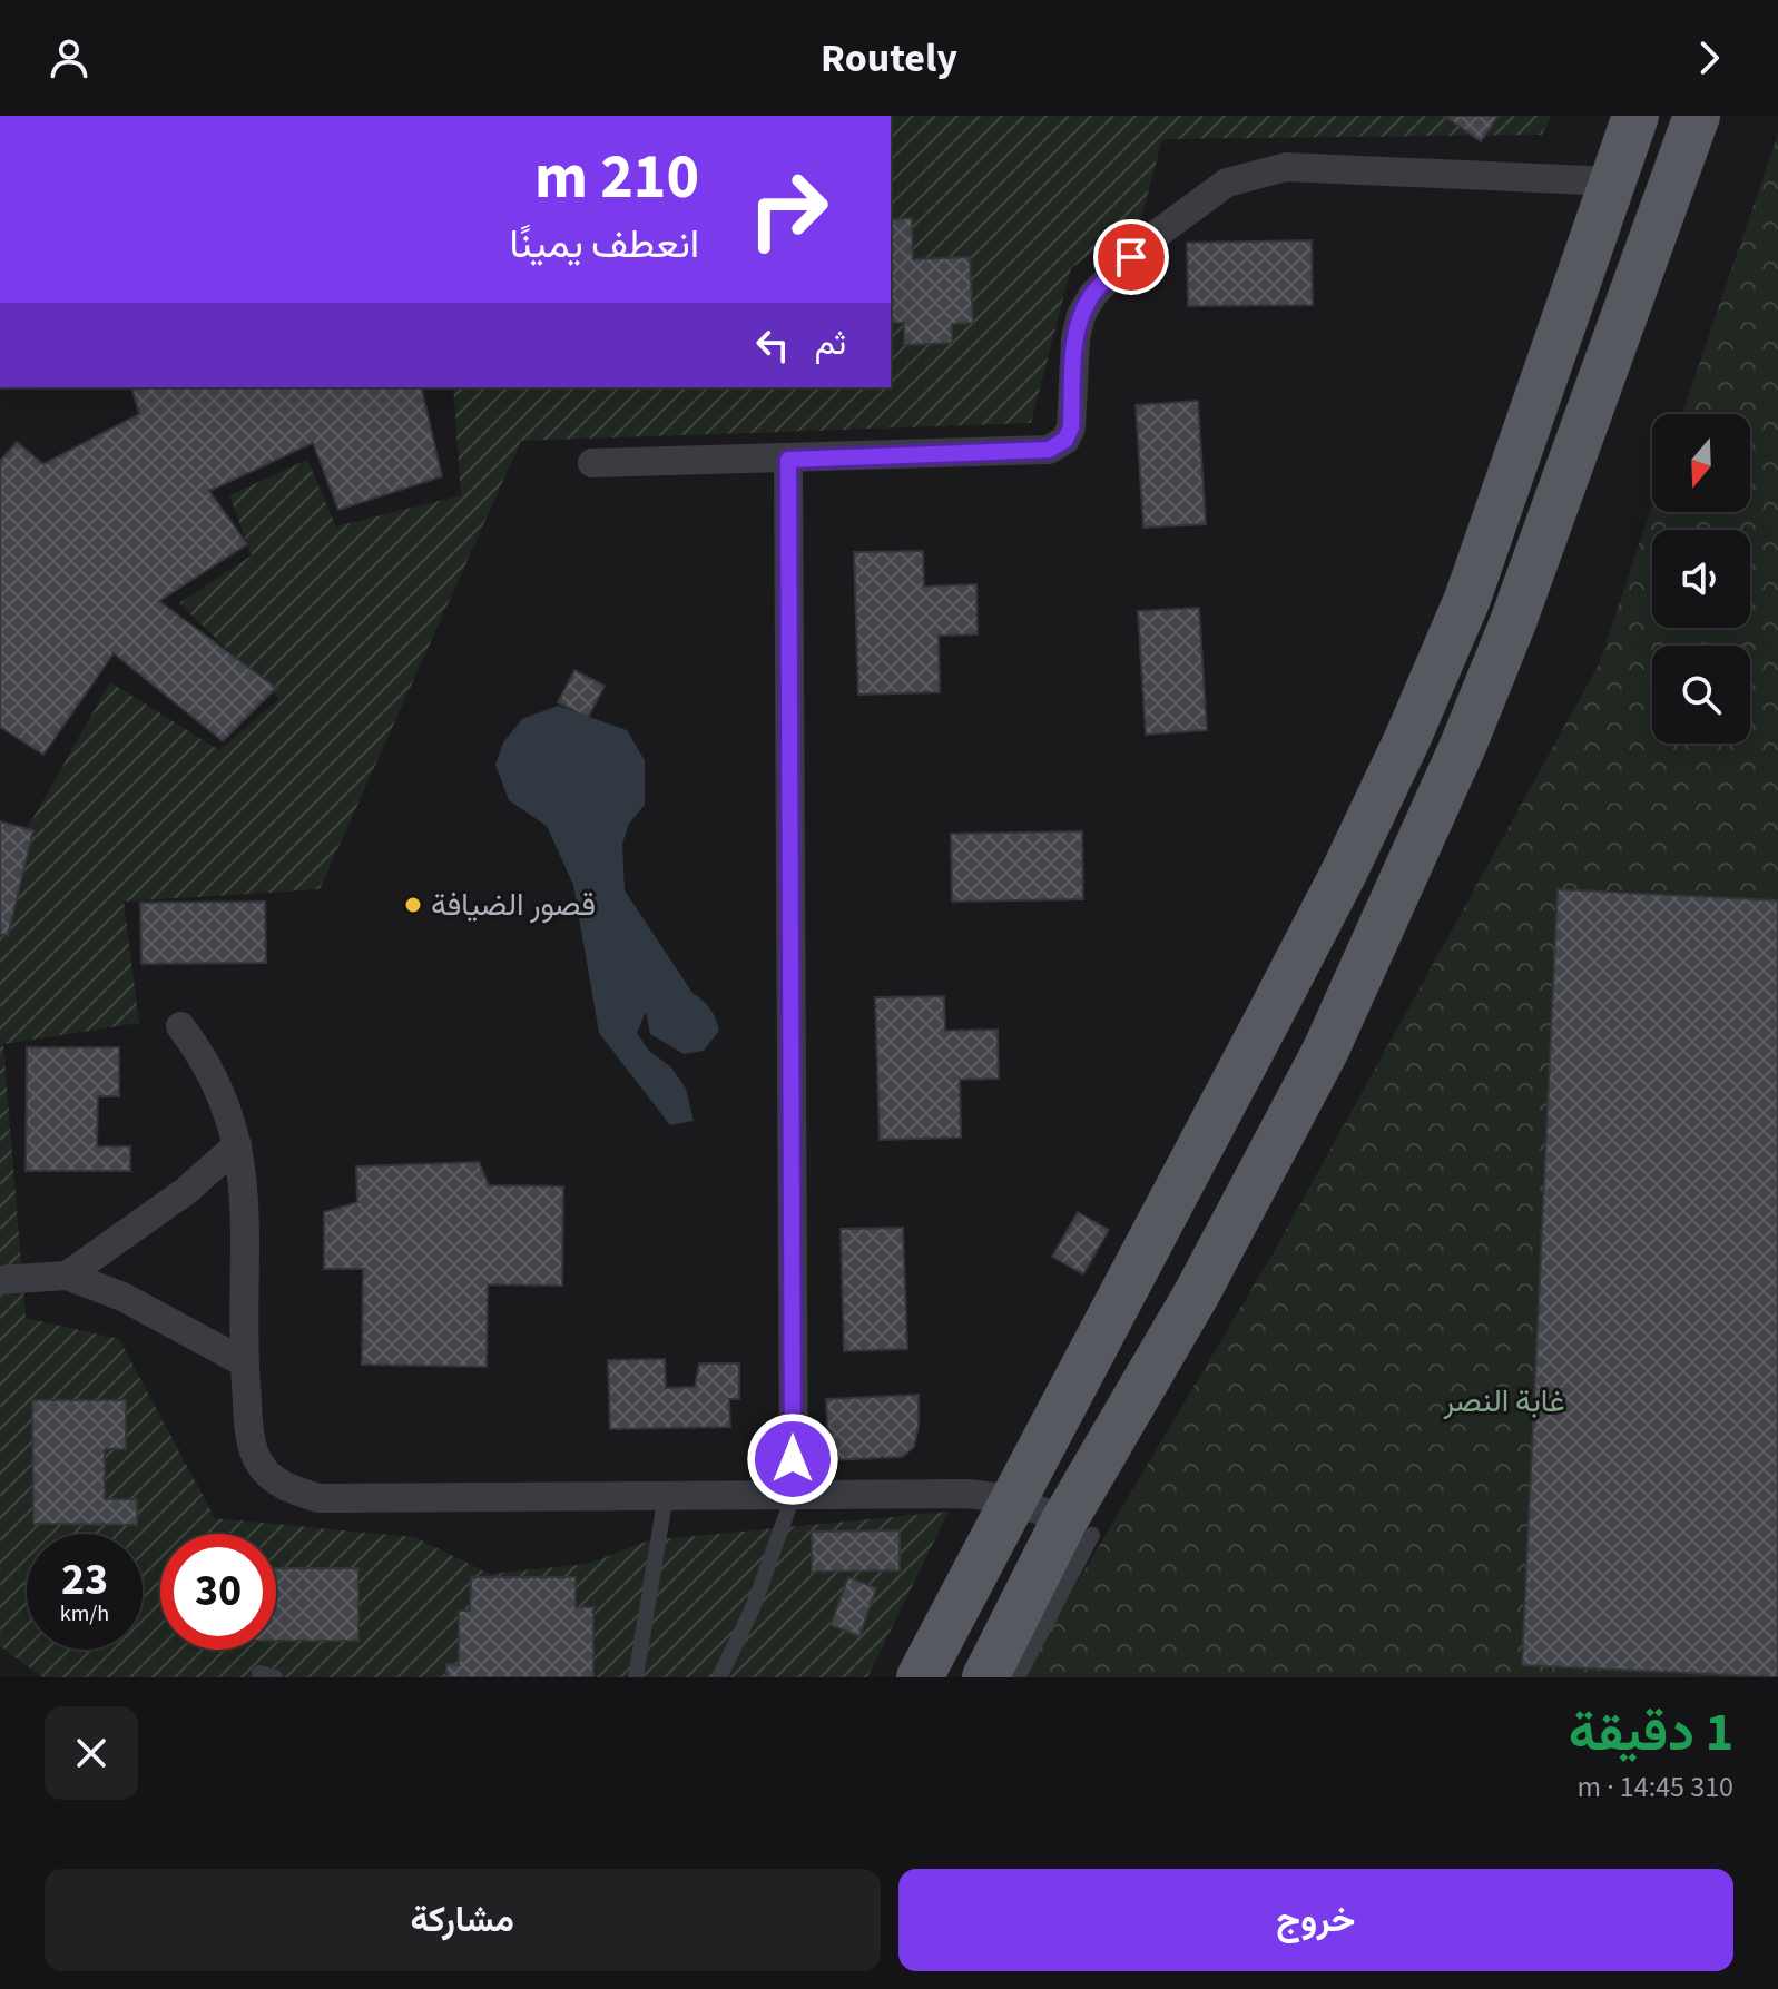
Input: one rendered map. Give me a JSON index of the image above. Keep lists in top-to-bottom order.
{
  "parks": ["غابة النصر"],
  "places": ["قصور الضيافة"],
  "north": "bottom",
  "page": {
    "header": "Routely",
    "turn": ["210 m", "انعطف يمينًا"],
    "then": "ثم",
    "speed": "23 km/h",
    "limit": "30",
    "heading": ["1 دقيقة", "310 m · 14:45"],
    "buttons": ["خروج", "مشاركة"]
  }
}
